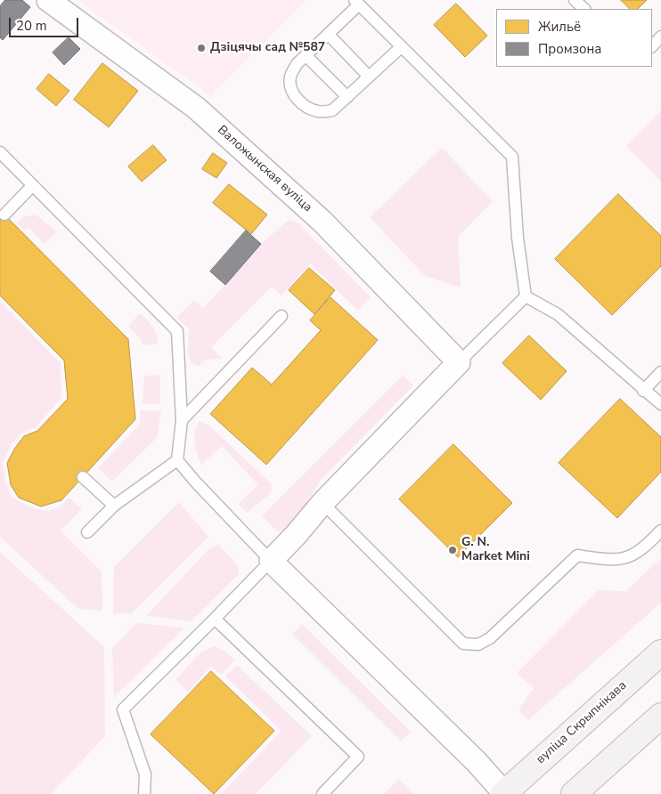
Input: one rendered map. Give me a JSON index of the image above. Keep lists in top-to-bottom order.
{
  "streets": {
    "main road": ["вуліца Скрыпнікава"],
    "street": ["Валожынская вуліца"]
  },
  "places": ["Дзіцячы сад №587", "G. N. Market Mini"],
  "legend": ["Жильё", "Промзона"],
  "scale_bar": "20 m"
}
